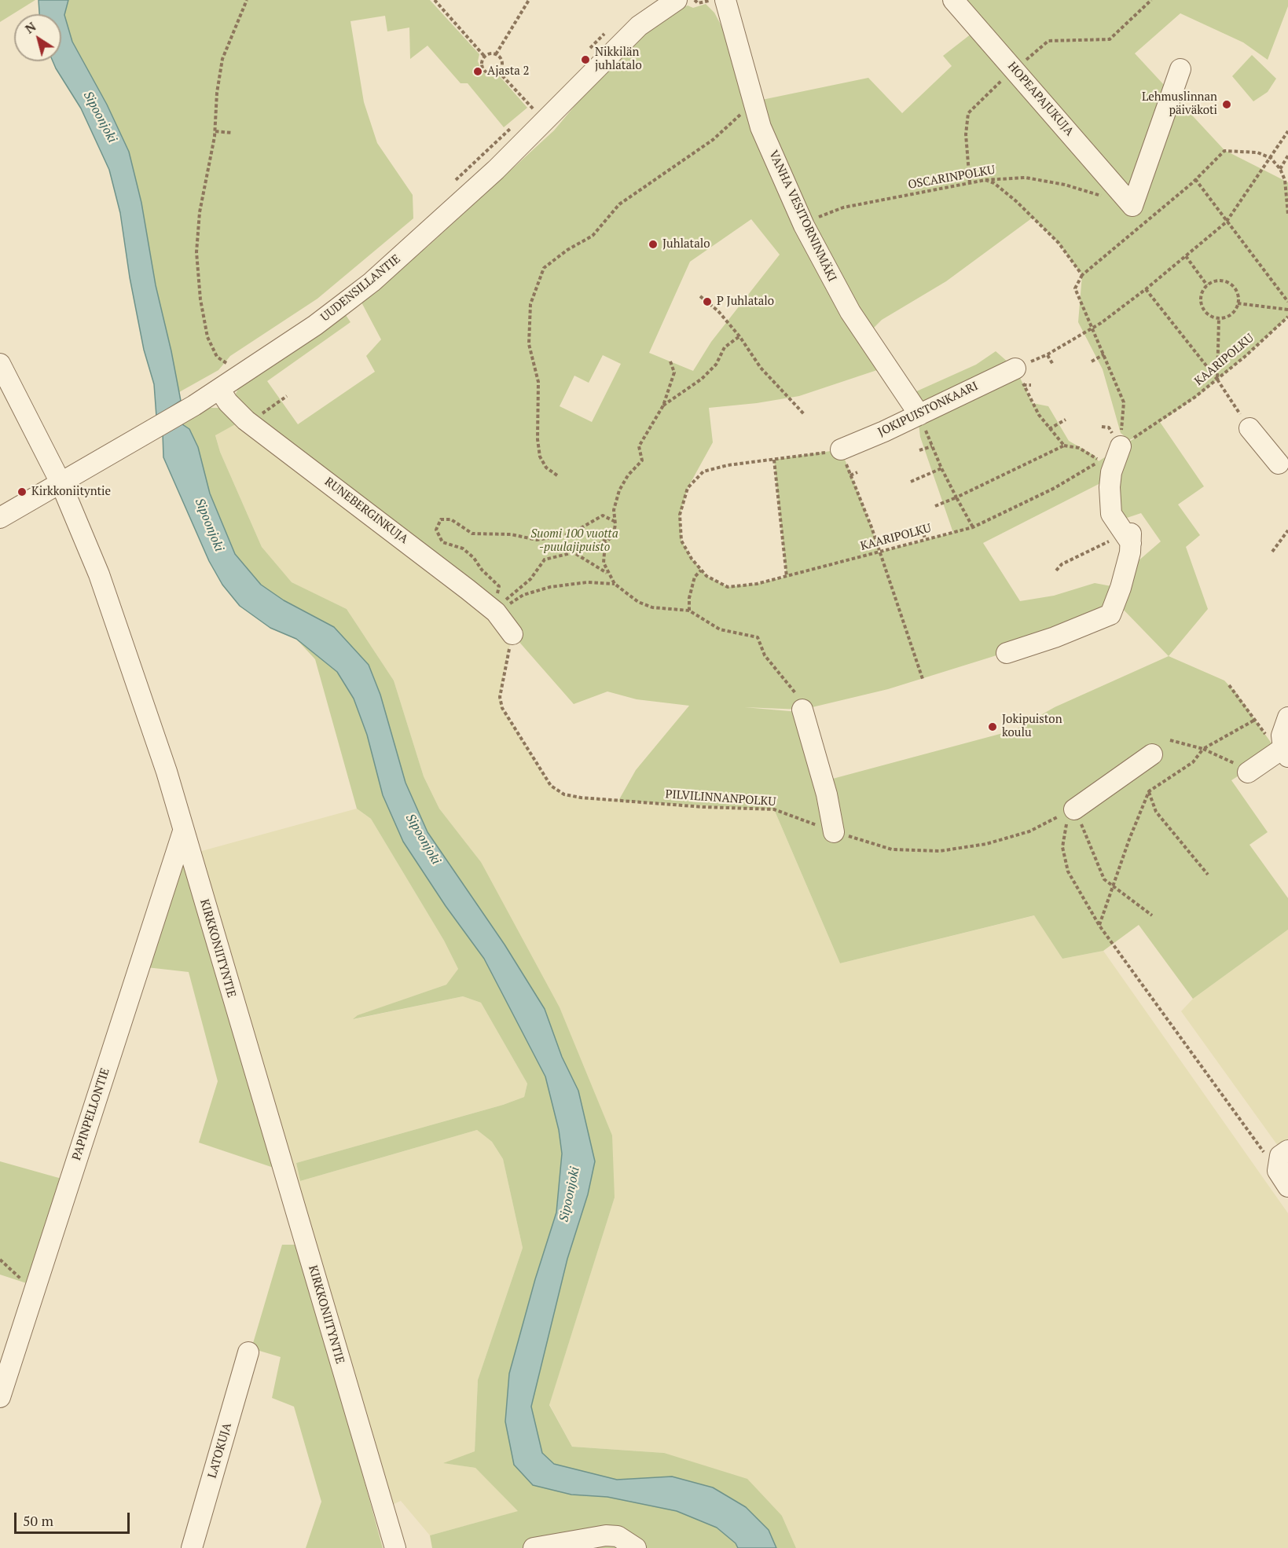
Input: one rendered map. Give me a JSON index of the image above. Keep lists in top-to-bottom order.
{
  "streets": {
    "street": [
      "HOPEAPAJUKUJA",
      "VANHA VESITORNINMÄKI",
      "UUDENSILLANTIE",
      "JOKIPUISTONKAARI",
      "RUNEBERGINKUJA",
      "KIRKKONIITYNTIE",
      "PAPINPELLONTIE",
      "LATOKUJA"
    ],
    "path": ["OSCARINPOLKU", "KAARIPOLKU", "PILVILINNANPOLKU"]
  },
  "crossings": [
    ["HOPEAPAJUKUJA", "OSCARINPOLKU"],
    ["OSCARINPOLKU", "VANHA VESITORNINMÄKI"],
    ["VANHA VESITORNINMÄKI", "JOKIPUISTONKAARI"],
    ["UUDENSILLANTIE", "RUNEBERGINKUJA"],
    ["UUDENSILLANTIE", "KIRKKONIITYNTIE"],
    ["KAARIPOLKU", "JOKIPUISTONKAARI"],
    ["RUNEBERGINKUJA", "PILVILINNANPOLKU"],
    ["KIRKKONIITYNTIE", "PAPINPELLONTIE"]
  ],
  "water": ["Sipoonjoki"],
  "parks": ["Suomi 100 vuotta -puulajipuisto"],
  "places": [
    "Nikkilän juhlatalo",
    "Ajasta 2",
    "Lehmuslinnan päiväkoti",
    "Juhlatalo",
    "P Juhlatalo",
    "Kirkkoniityntie",
    "Jokipuiston koulu"
  ],
  "scale_bar": "50 m",
  "north": "top left"
}
